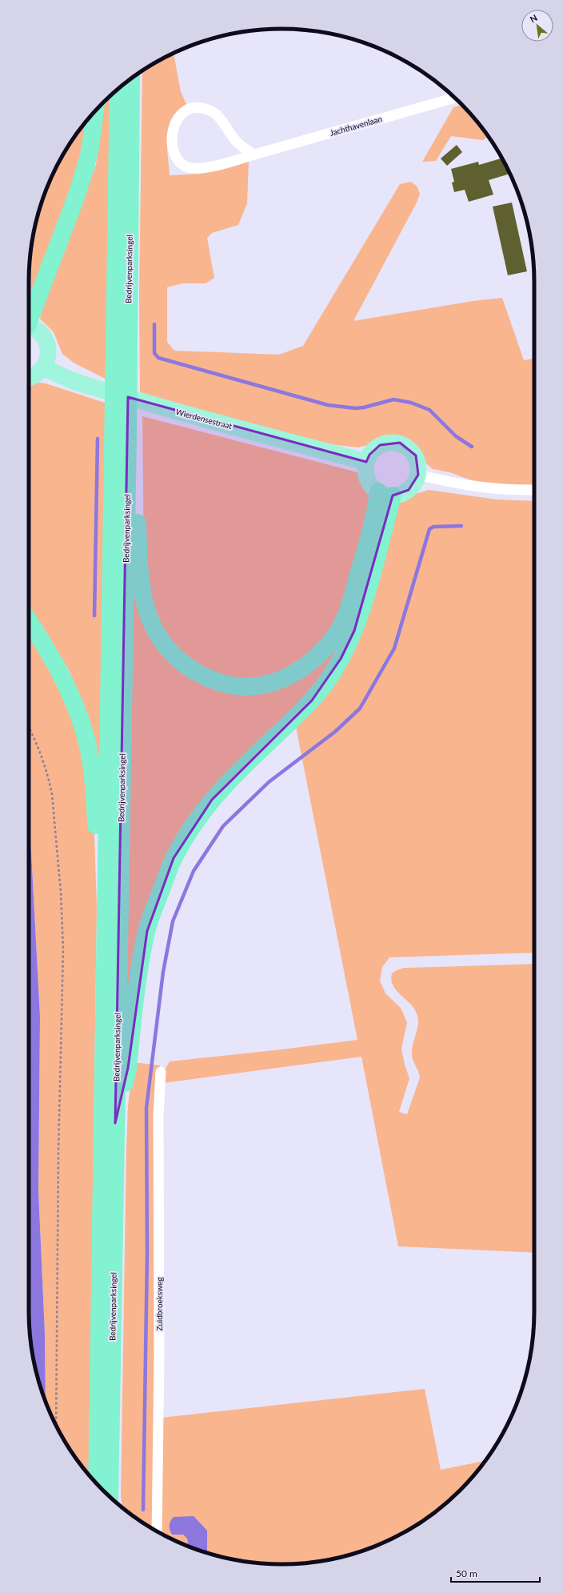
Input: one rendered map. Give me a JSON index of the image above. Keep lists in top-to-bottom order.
{
  "streets": {
    "highway": ["Bedrijvenparksingel"],
    "main road": ["Wierdensestraat"],
    "street": ["Jachthavenlaan", "Zuidbroeksweg"]
  },
  "scale_bar": "50 m",
  "north": "top left"
}
